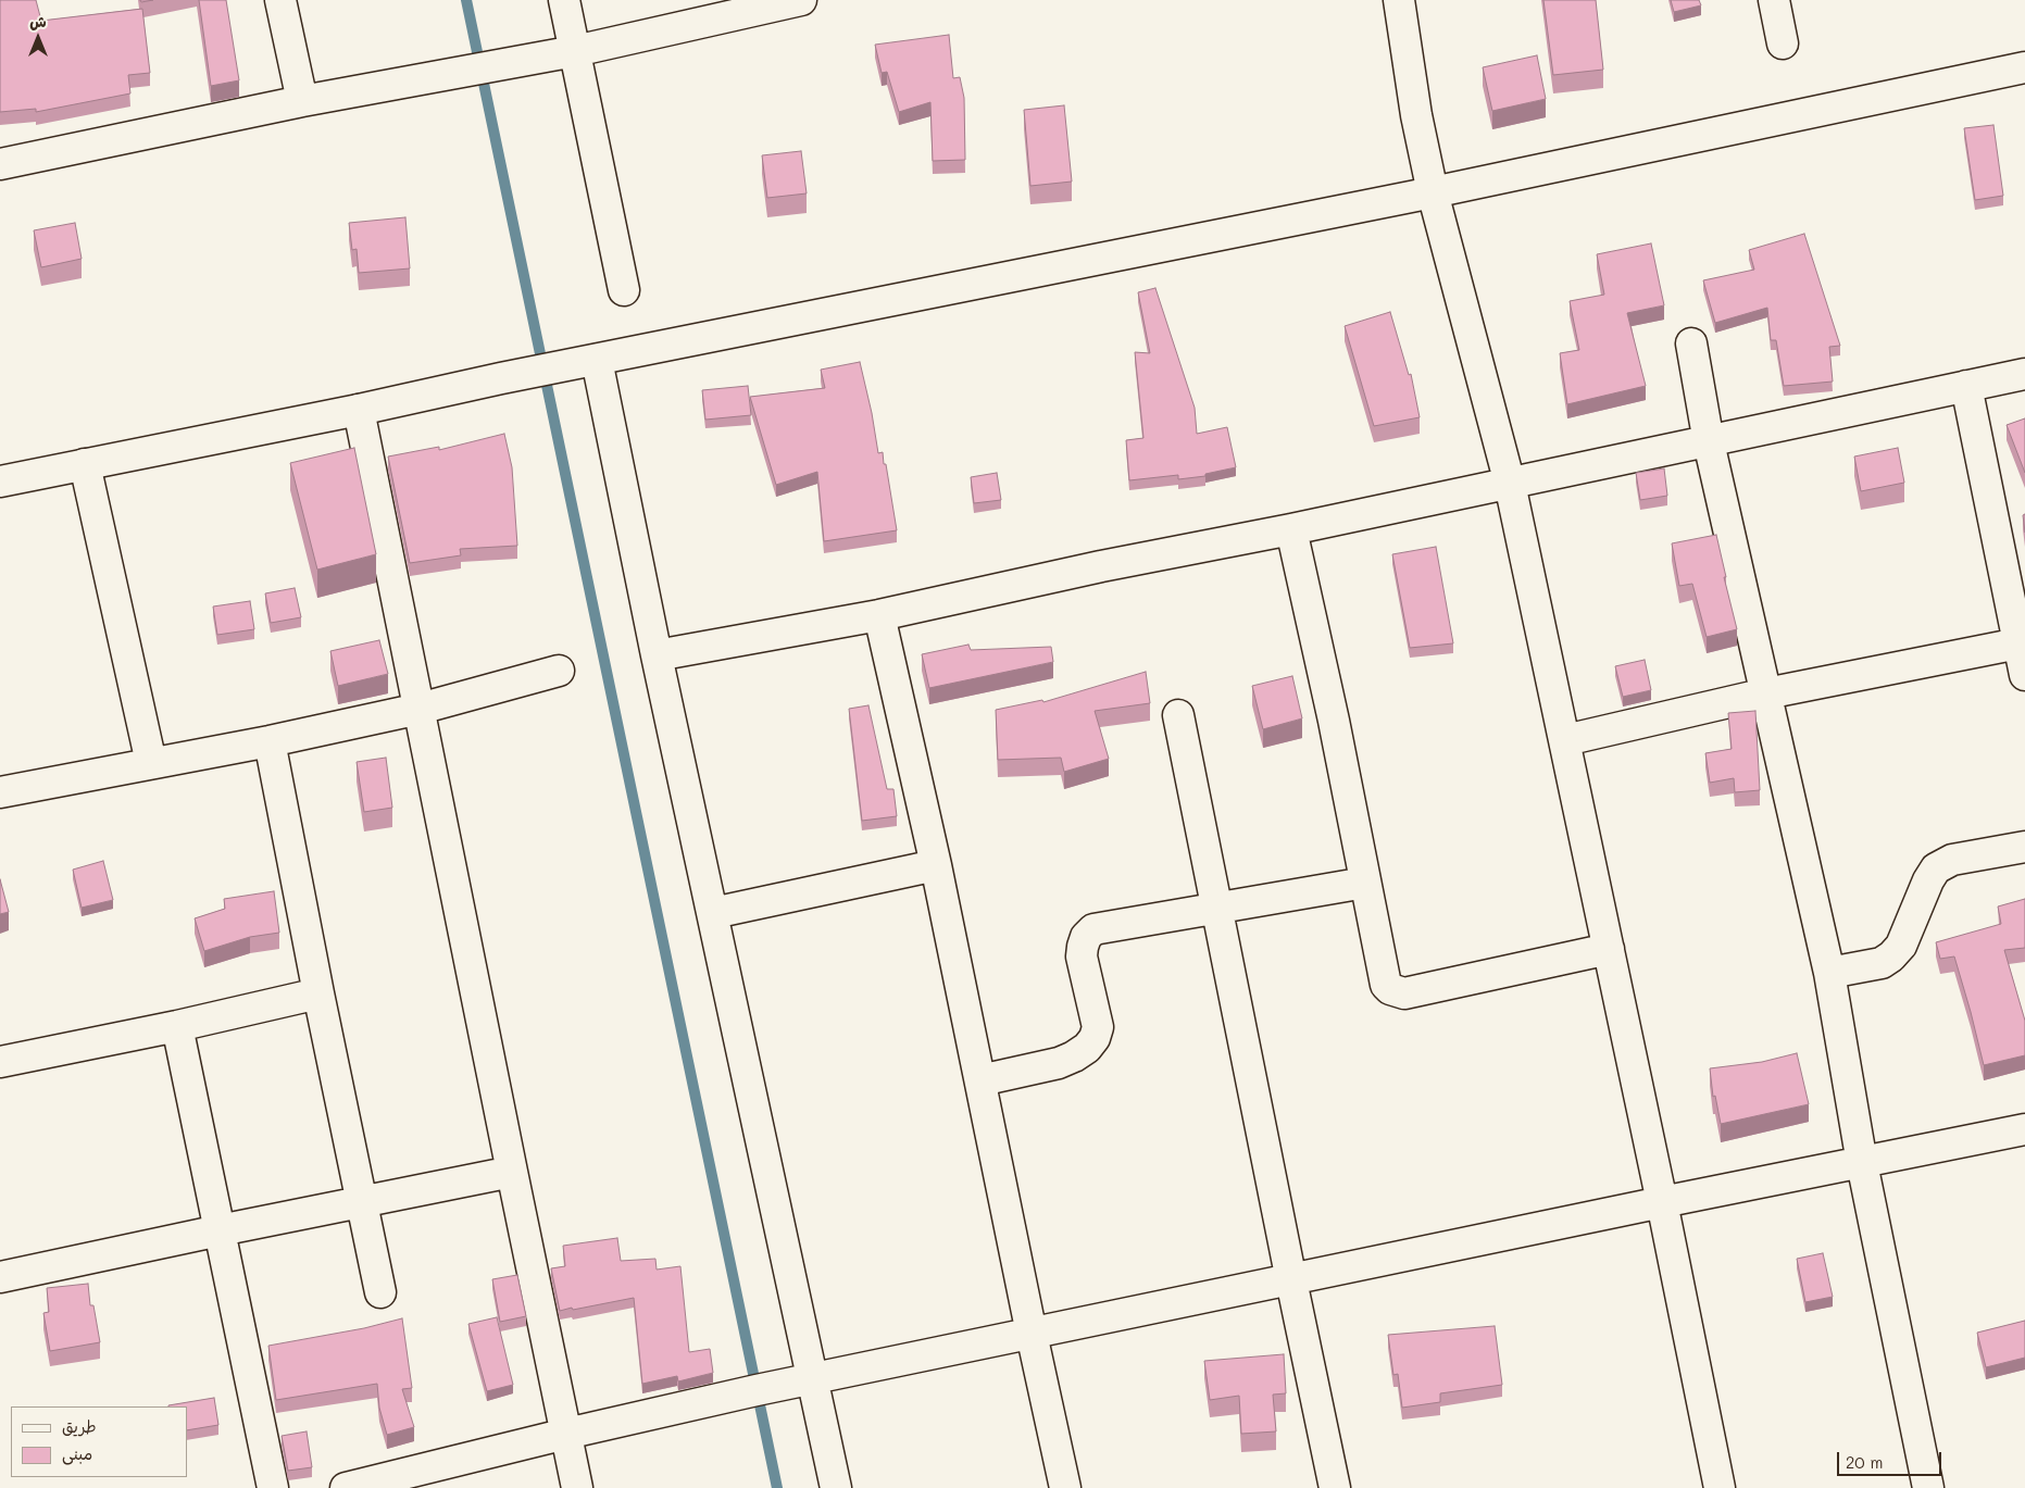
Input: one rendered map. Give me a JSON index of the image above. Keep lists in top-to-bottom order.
{
  "legend": ["طريق", "مبنى"],
  "scale_bar": "20 m",
  "north": "top"
}
